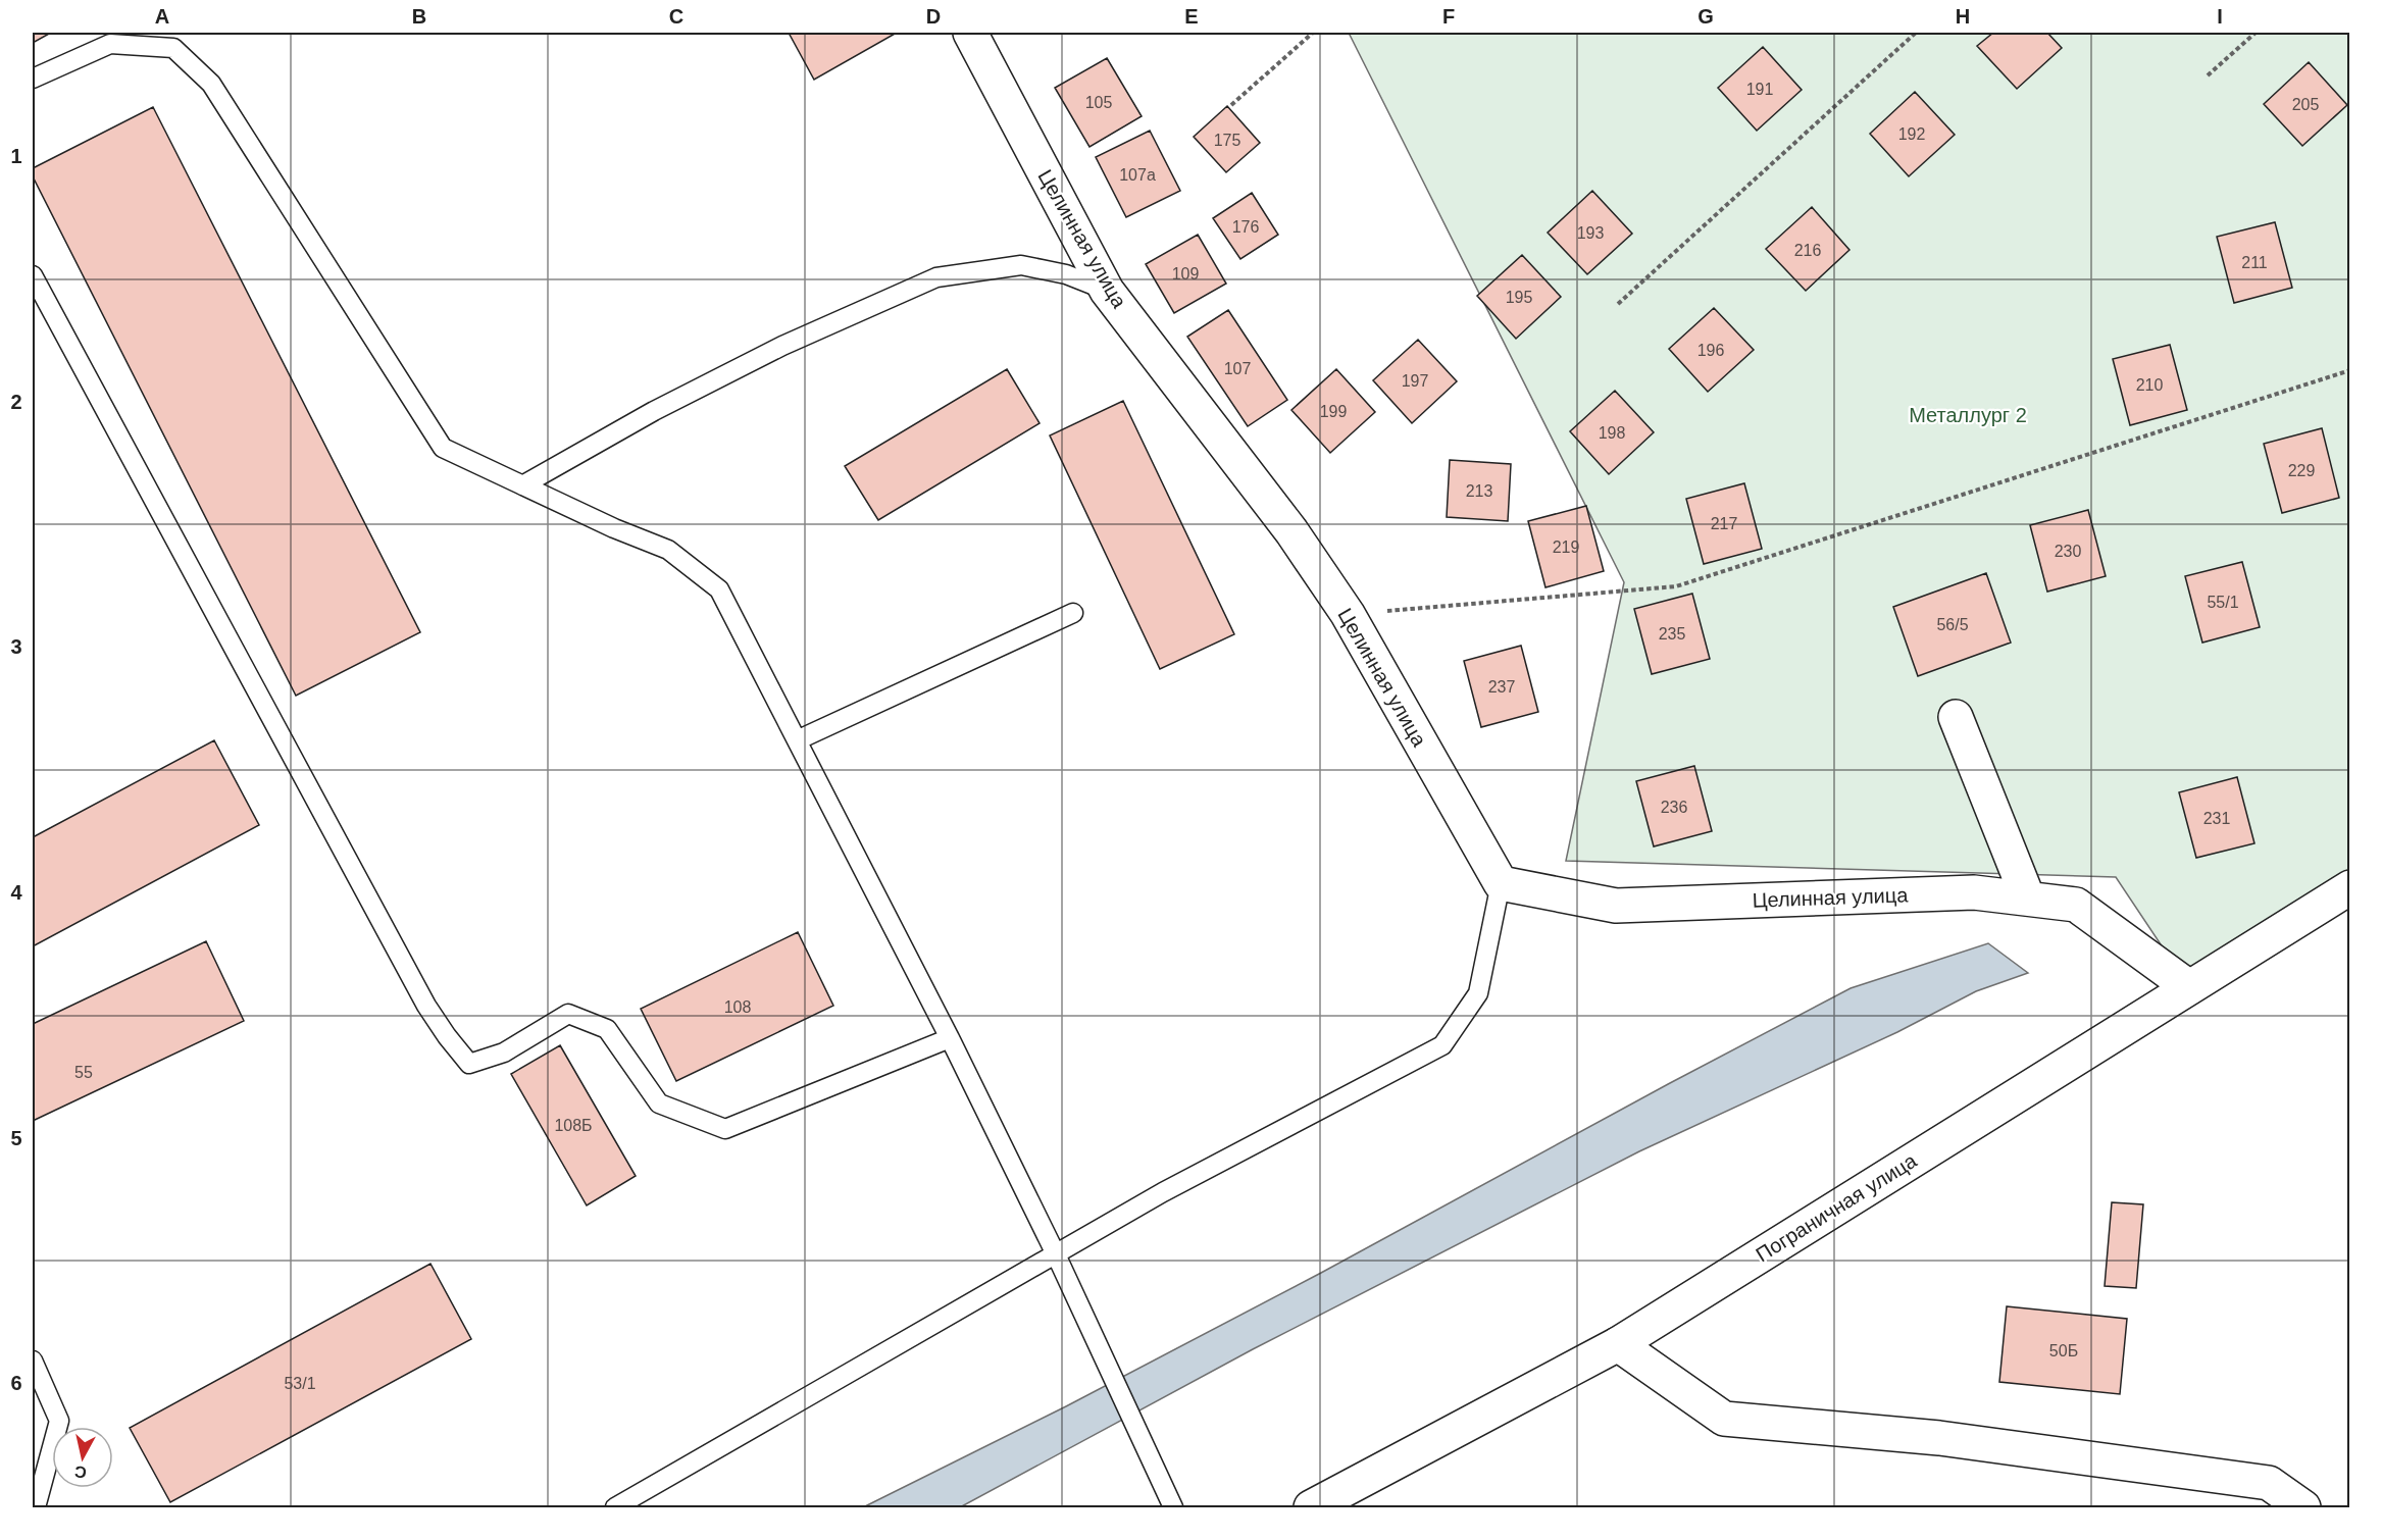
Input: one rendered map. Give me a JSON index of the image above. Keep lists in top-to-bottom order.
{
  "streets": {
    "main road": ["Целинная улица", "Пограничная улица"]
  },
  "crossings": [
    ["Целинная улица", "Пограничная улица"]
  ],
  "parks": ["Металлург 2"],
  "house_numbers": [
    "191",
    "105",
    "205",
    "192",
    "175",
    "107а",
    "176",
    "193",
    "216",
    "211",
    "109",
    "195",
    "196",
    "107",
    "197",
    "210",
    "199",
    "198",
    "229",
    "213",
    "217",
    "219",
    "230",
    "55/1",
    "56/5",
    "235",
    "237",
    "236",
    "231",
    "108",
    "55",
    "108Б",
    "50Б",
    "53/1"
  ],
  "north": "bottom",
  "grid": {
    "columns": [
      "A",
      "B",
      "C",
      "D",
      "E",
      "F",
      "G",
      "H",
      "I"
    ],
    "rows": [
      "1",
      "2",
      "3",
      "4",
      "5",
      "6"
    ]
  }
}
